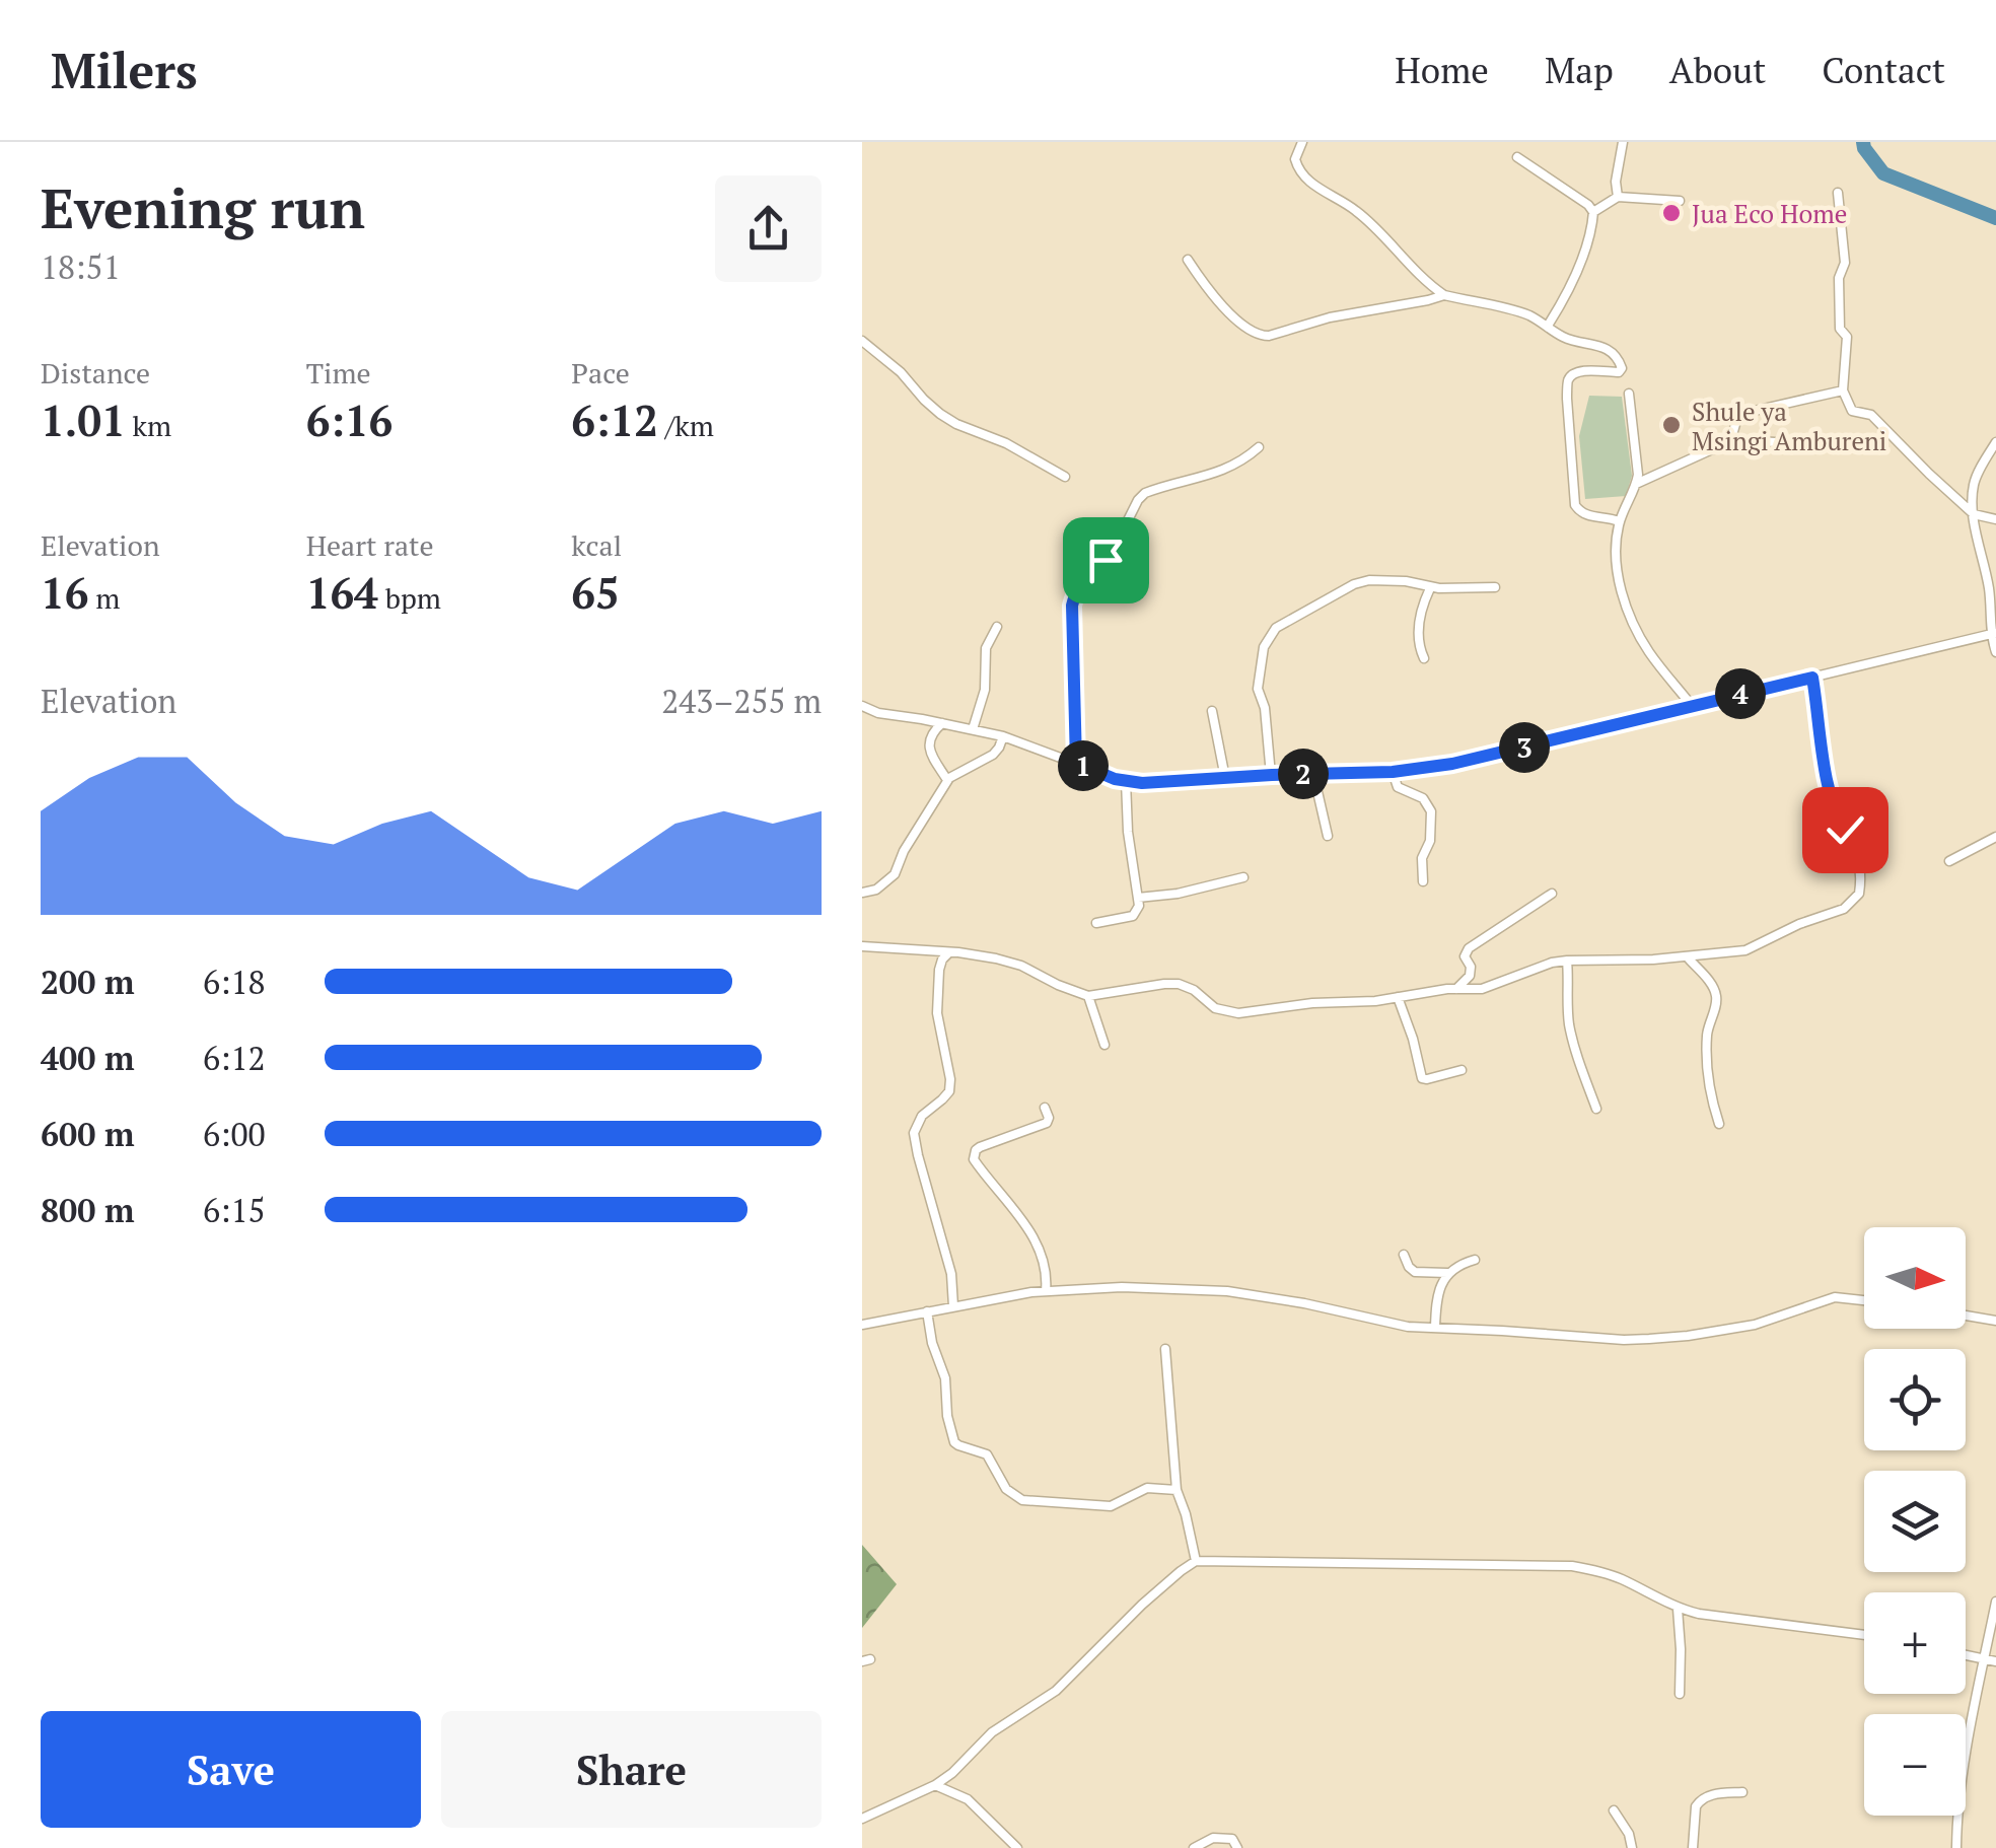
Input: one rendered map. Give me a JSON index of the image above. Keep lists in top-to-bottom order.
{
  "places": ["Jua Eco Home", "Shule ya Msingi Ambureni"],
  "north": "right",
  "page": {
    "header": "Milers",
    "nav": [
      "Home",
      "Map",
      "About",
      "Contact"
    ],
    "heading": ["Evening run", "18:51"],
    "stats": [
      ["Distance", "1.01 km"],
      ["Time", "6:16"],
      ["Pace", "6:12 /km"],
      ["Elevation", "16 m"],
      ["Heart rate", "164 bpm"],
      ["kcal", "65"]
    ],
    "chart": ["Elevation", "243–255 m"],
    "pins": [
      "4",
      "3",
      "1",
      "2"
    ],
    "list": [
      {
        "name": "200 m",
        "note": "6:18"
      },
      {
        "name": "400 m",
        "note": "6:12"
      },
      {
        "name": "600 m",
        "note": "6:00"
      },
      {
        "name": "800 m",
        "note": "6:15"
      }
    ],
    "map_buttons": ["+", "−"],
    "buttons": ["Save", "Share"]
  }
}
